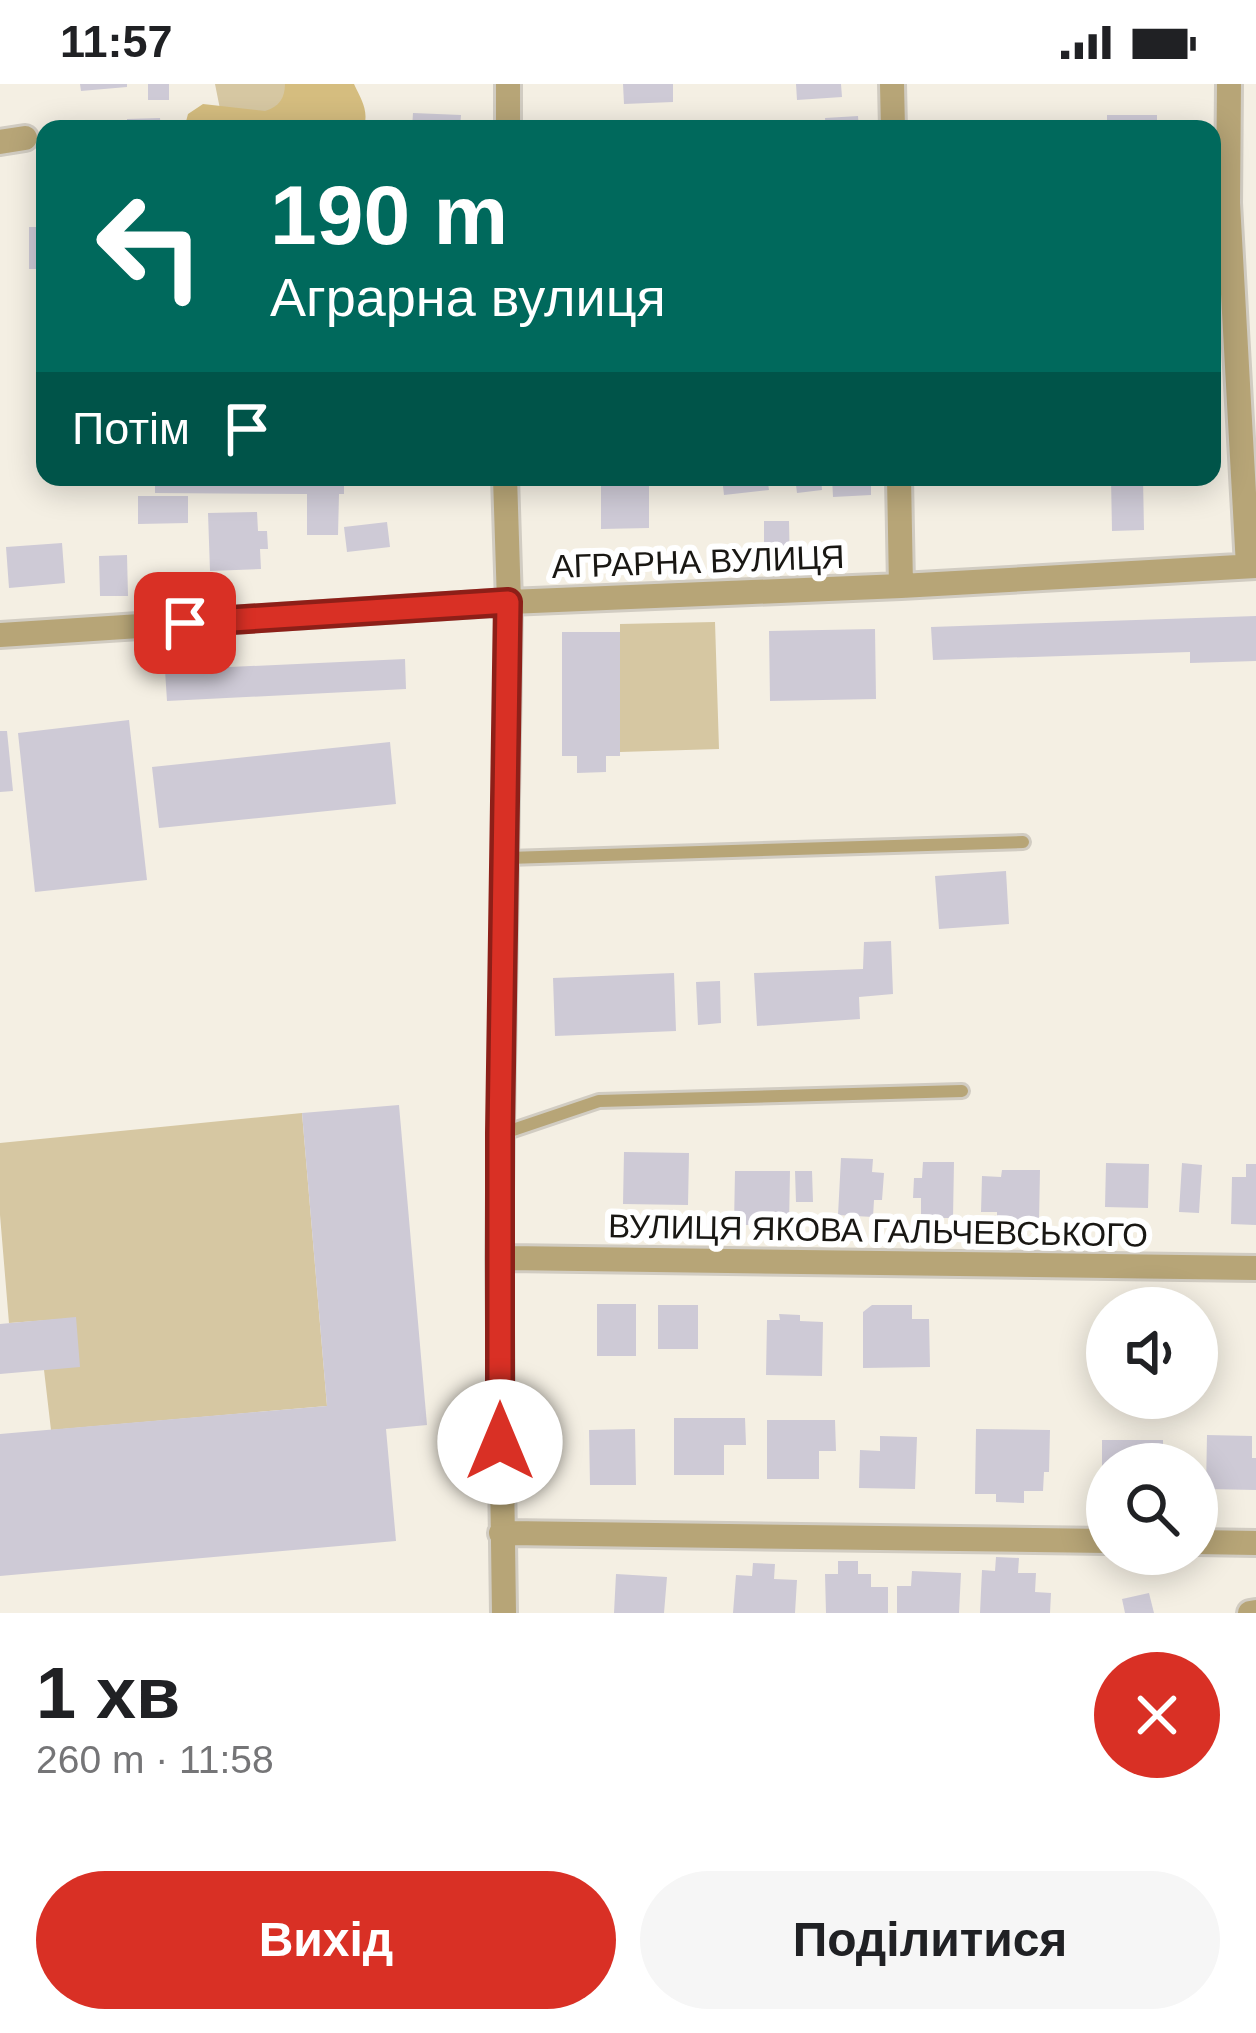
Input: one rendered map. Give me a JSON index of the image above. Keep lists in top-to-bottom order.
{
  "streets": {
    "street": ["АГРАРНА ВУЛИЦЯ", "ВУЛИЦЯ ЯКОВА ГАЛЬЧЕВСЬКОГО"]
  },
  "page": {
    "status": "11:57",
    "turn": ["190 m", "Аграрна вулиця"],
    "then": "Потім",
    "heading": ["1 хв", "260 m · 11:58"],
    "buttons": ["Вихід", "Поділитися"]
  }
}
